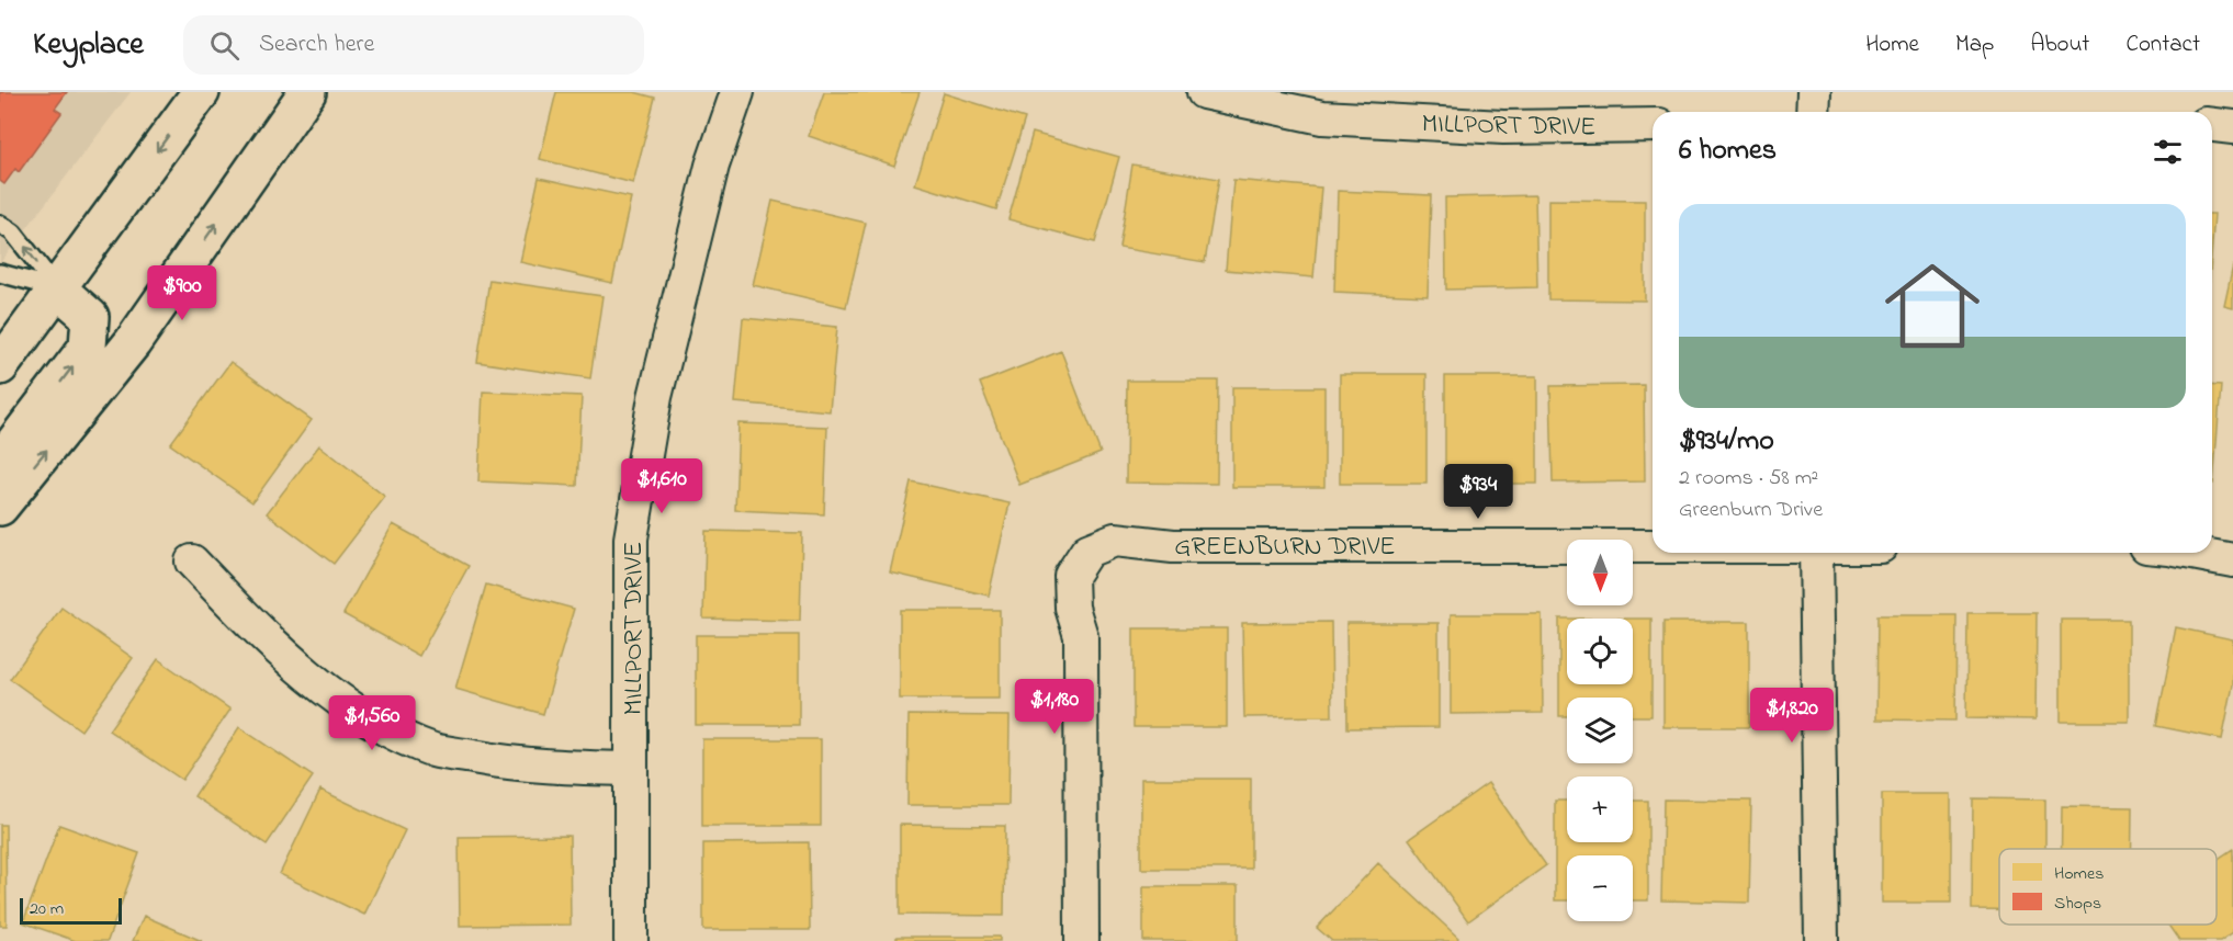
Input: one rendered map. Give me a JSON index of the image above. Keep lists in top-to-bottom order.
{
  "streets": {
    "street": ["MILLPORT DRIVE", "GREENBURN DRIVE"]
  },
  "legend": ["Homes", "Shops"],
  "scale_bar": "20 m",
  "north": "bottom",
  "page": {
    "header": "Keyplace",
    "search": "Search here",
    "nav": [
      "Home",
      "Map",
      "About",
      "Contact"
    ],
    "heading": "6 homes",
    "list": [
      {
        "name": "$934/mo",
        "note": "2 rooms · 58 m² · Greenburn Drive"
      }
    ],
    "price": [
      "$900",
      "$1,610",
      "$934",
      "$1,180",
      "$1,820",
      "$1,560"
    ],
    "map_buttons": ["+", "−"],
    "scale": "20 m"
  }
}
